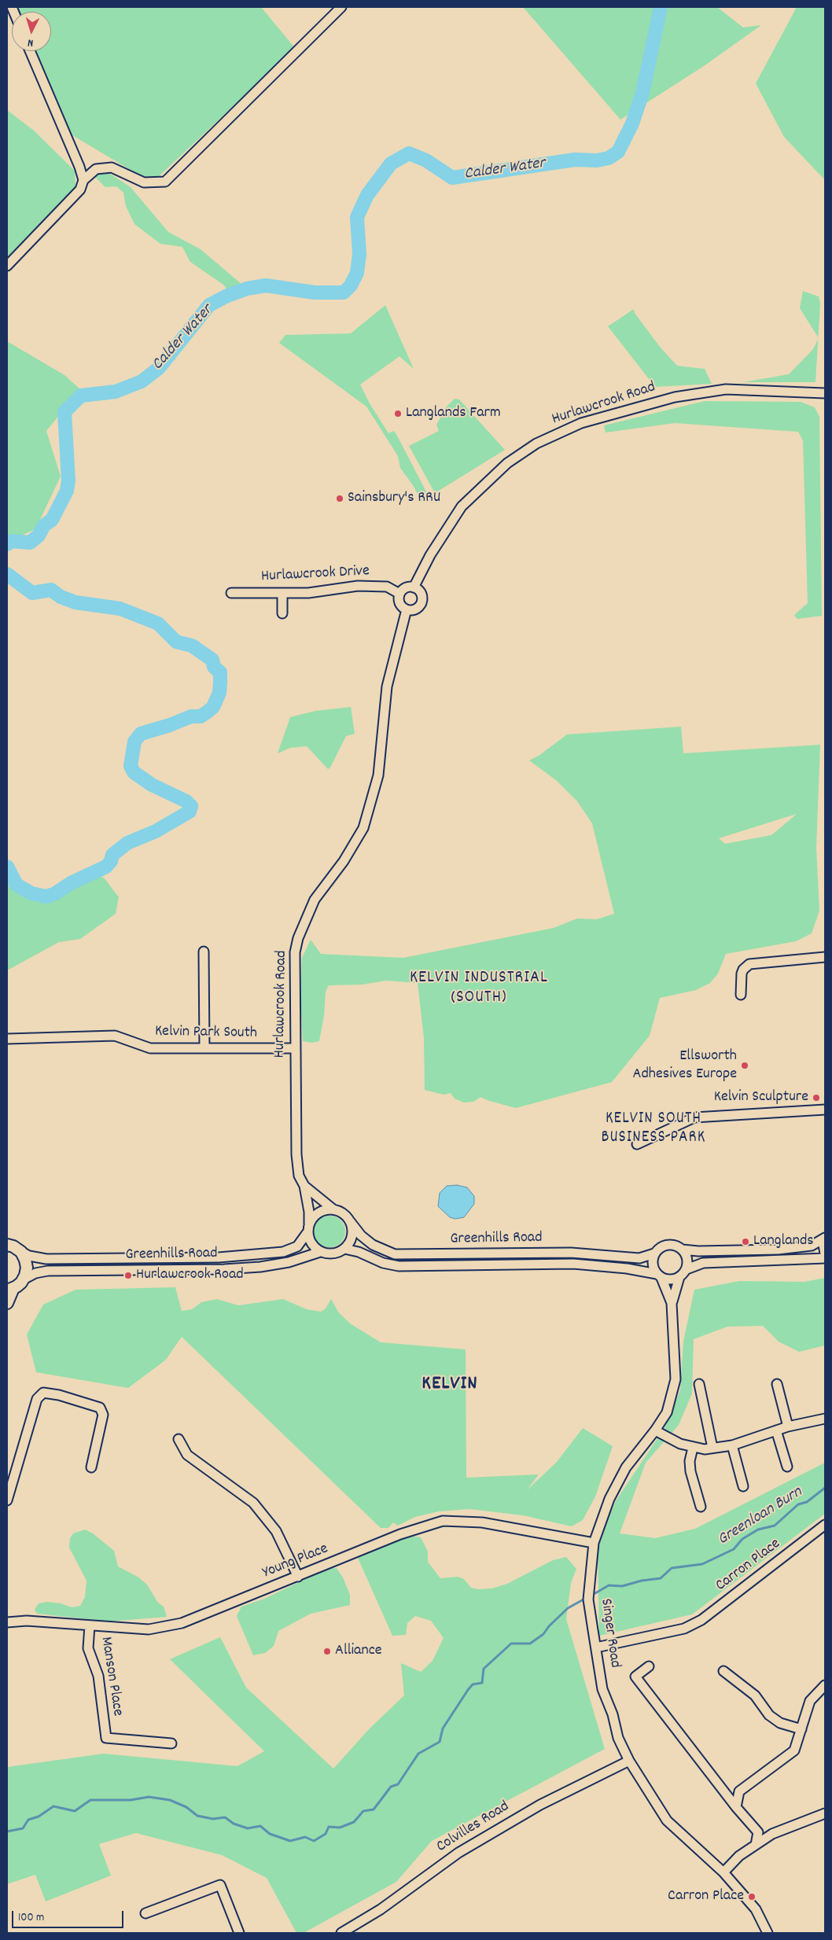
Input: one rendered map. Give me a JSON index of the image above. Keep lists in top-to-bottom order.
{
  "streets": {
    "street": [
      "Hurlawcrook Road",
      "Hurlawcrook Drive",
      "Kelvin Park South",
      "Greenhills Road",
      "Young Place",
      "Carron Place",
      "Singer Road",
      "Manson Place",
      "Colvilles Road"
    ]
  },
  "crossings": [
    ["Hurlawcrook Road", "Hurlawcrook Drive"],
    ["Hurlawcrook Road", "Kelvin Park South"],
    ["Hurlawcrook Road", "Greenhills Road"],
    ["Greenhills Road", "Singer Road"],
    ["Young Place", "Singer Road"],
    ["Young Place", "Manson Place"],
    ["Carron Place", "Singer Road"],
    ["Singer Road", "Colvilles Road"]
  ],
  "districts": ["KELVIN INDUSTRIAL (SOUTH)", "KELVIN SOUTH BUSINESS PARK", "KELVIN"],
  "water": ["Calder Water", "Greenloan Burn"],
  "places": [
    "Langlands Farm",
    "Sainsbury's RRU",
    "Ellsworth Adhesives Europe",
    "Kelvin Sculpture",
    "Langlands",
    "Hurlawcrook Road",
    "Alliance",
    "Carron Place"
  ],
  "scale_bar": "100 m",
  "north": "bottom"
}
